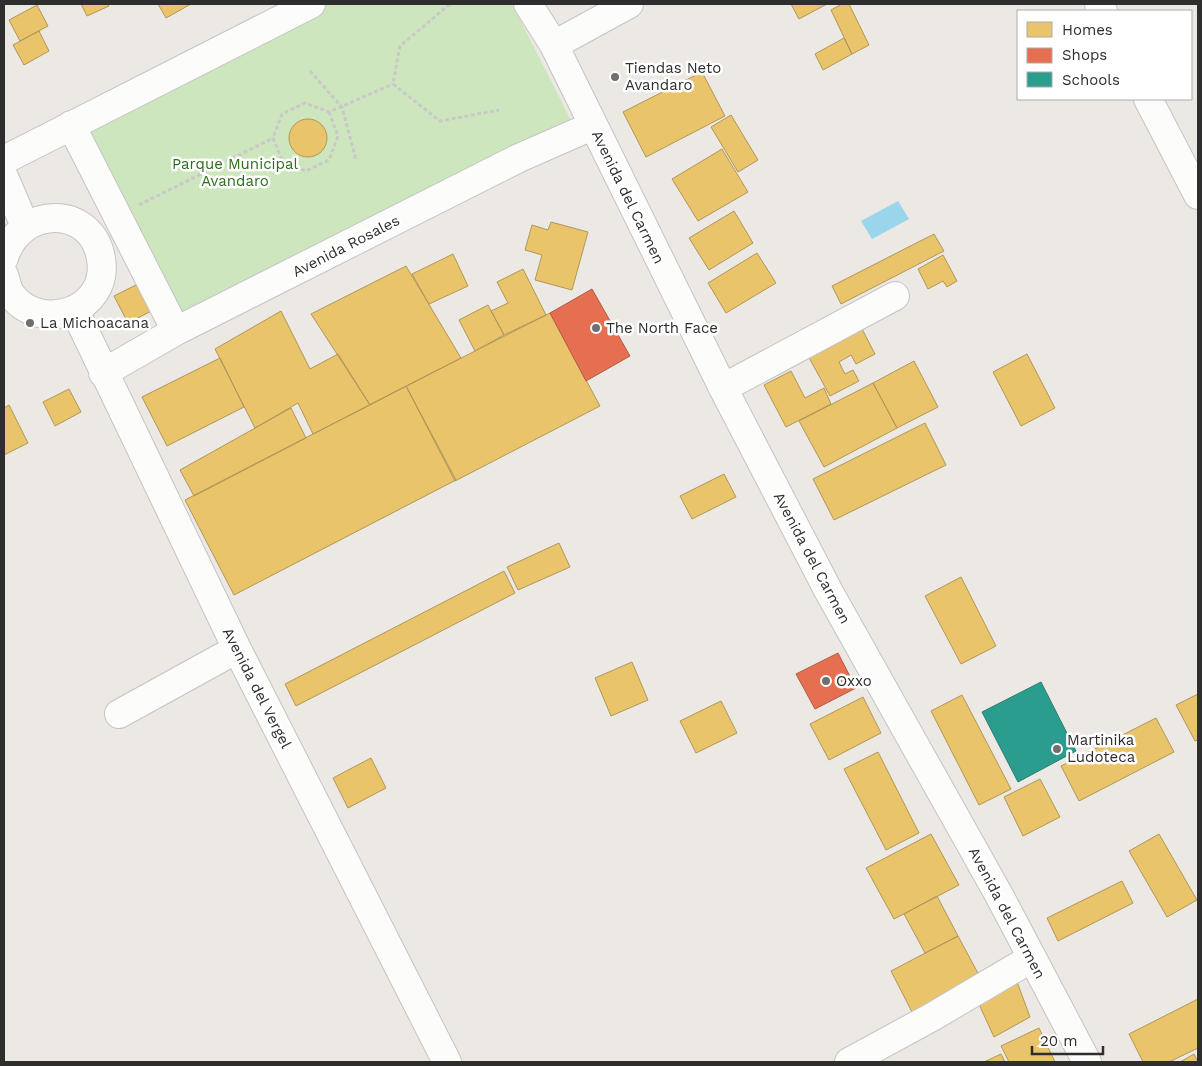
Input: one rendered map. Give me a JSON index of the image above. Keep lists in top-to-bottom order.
{
  "streets": {
    "street": ["Avenida del Carmen", "Avenida Rosales", "Avenida del Vergel"]
  },
  "crossings": [
    ["Avenida del Carmen", "Avenida Rosales"],
    ["Avenida Rosales", "Avenida del Vergel"]
  ],
  "parks": ["Parque Municipal Avandaro"],
  "places": [
    "Tiendas Neto Avandaro",
    "La Michoacana",
    "The North Face",
    "Oxxo",
    "Martinika Ludoteca"
  ],
  "legend": ["Homes", "Shops", "Schools"],
  "scale_bar": "20 m"
}
